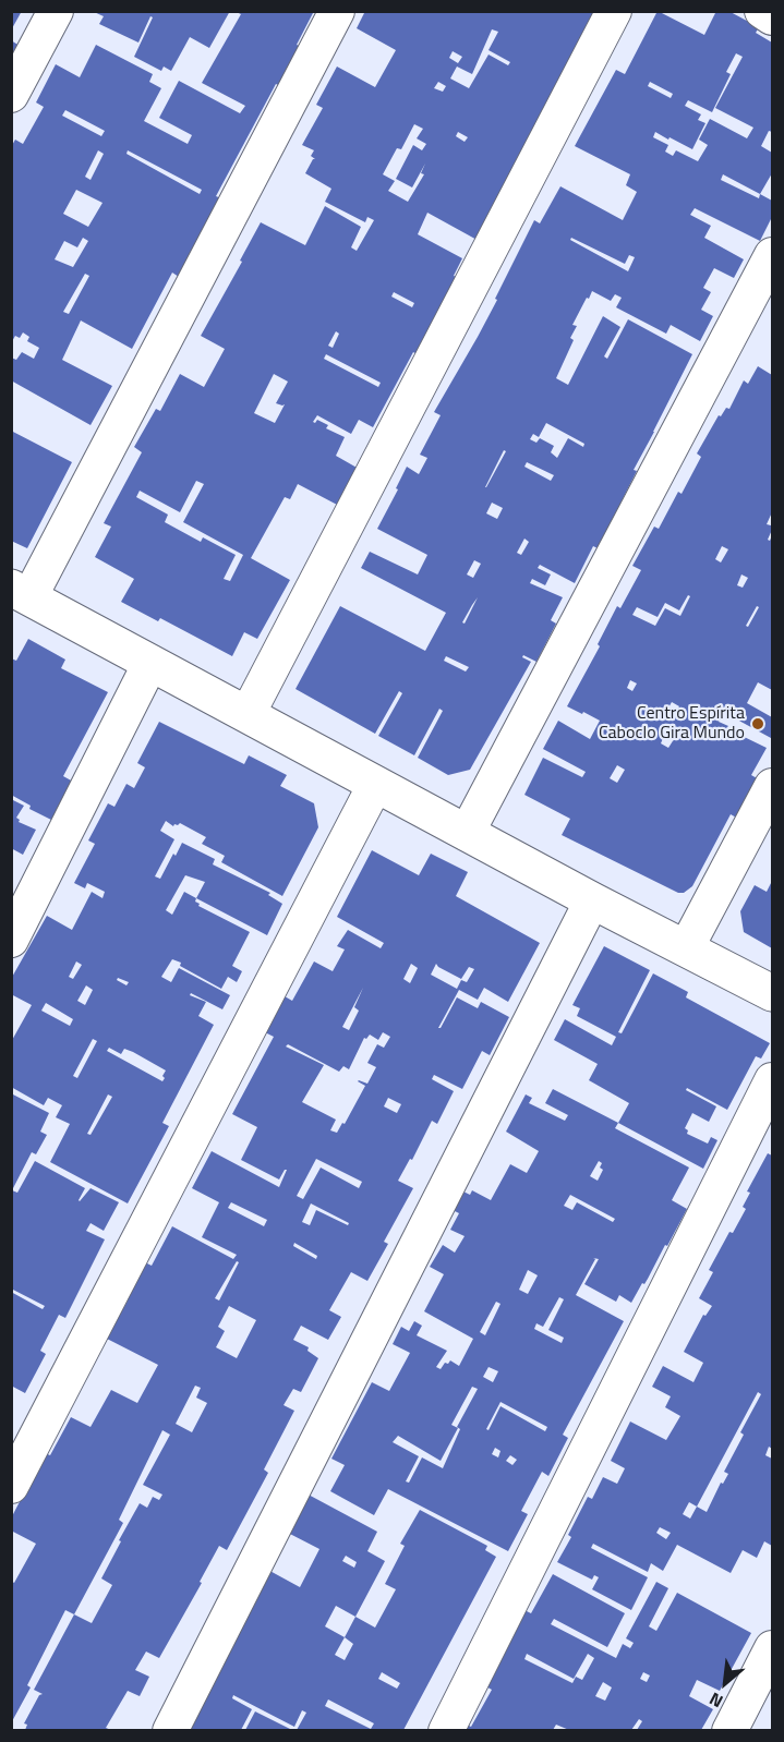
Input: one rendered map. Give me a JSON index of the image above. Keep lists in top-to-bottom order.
{
  "places": ["Centro Espírita Caboclo Gira Mundo"],
  "north": "bottom left"
}
